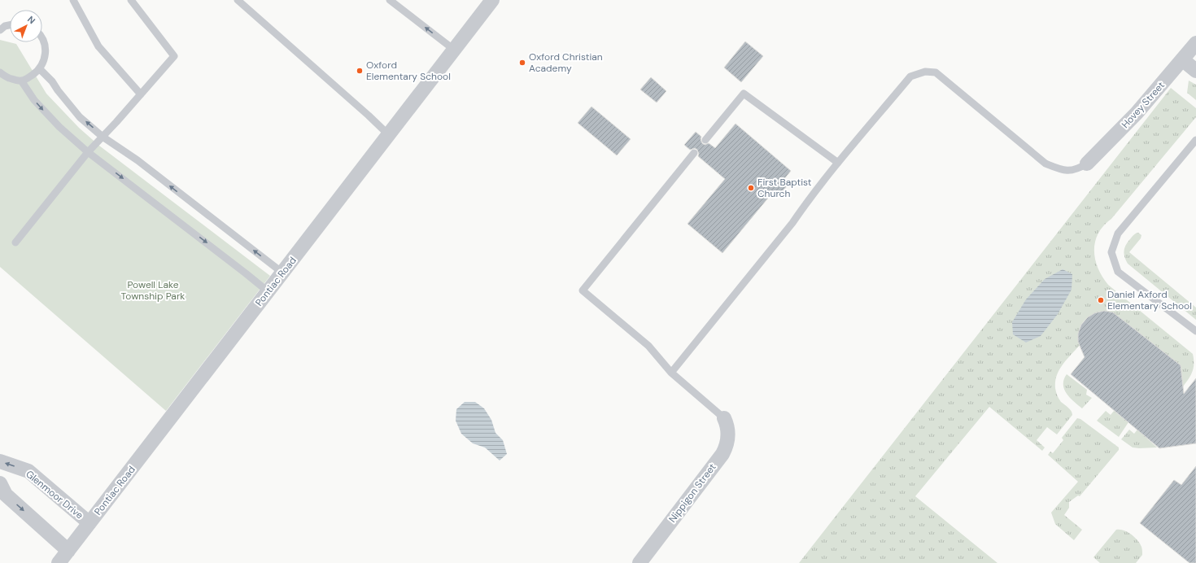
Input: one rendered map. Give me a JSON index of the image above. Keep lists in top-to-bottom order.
{
  "streets": {
    "street": [
      "Hovey Street",
      "Pontiac Road",
      "Nippigon Street",
      "Glenmoor Drive"
    ]
  },
  "crossings": [
    ["Pontiac Road", "Glenmoor Drive"]
  ],
  "parks": ["Powell Lake Township Park"],
  "places": [
    "Oxford Christian Academy",
    "Oxford Elementary School",
    "First Baptist Church",
    "Daniel Axford Elementary School"
  ],
  "north": "top right"
}
